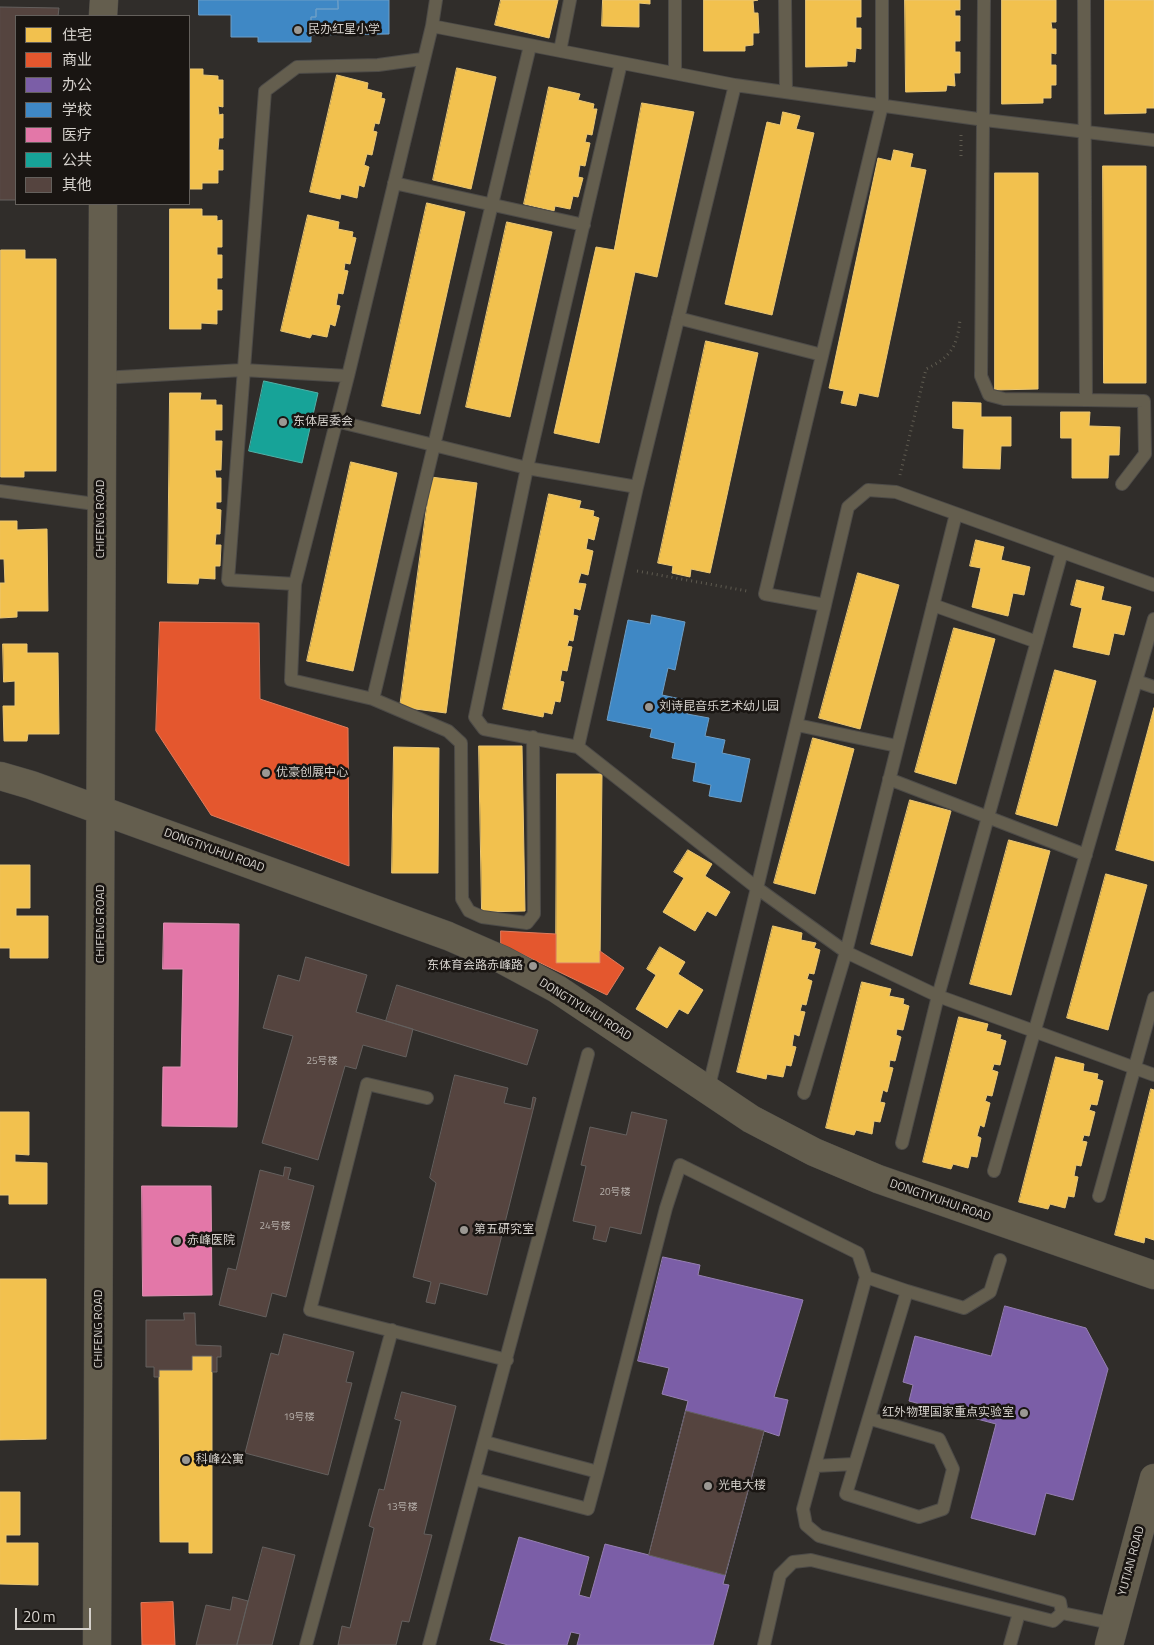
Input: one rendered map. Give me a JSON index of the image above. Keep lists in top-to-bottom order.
{
  "streets": {
    "street": ["CHIFENG ROAD", "DONGTIYUHUI ROAD", "YUTIAN ROAD"]
  },
  "crossings": [
    ["CHIFENG ROAD", "DONGTIYUHUI ROAD"]
  ],
  "places": [
    "民办红星小学",
    "东体居委会",
    "刘诗昆音乐艺术幼儿园",
    "优豪创展中心",
    "东体育会路赤峰路",
    "第五研究室",
    "赤峰医院",
    "红外物理国家重点实验室",
    "科峰公寓",
    "光电大楼"
  ],
  "house_numbers": [
    "25号楼",
    "20号楼",
    "24号楼",
    "19号楼",
    "13号楼"
  ],
  "legend": [
    "住宅",
    "商业",
    "办公",
    "学校",
    "医疗",
    "公共",
    "其他"
  ],
  "scale_bar": "20 m"
}
